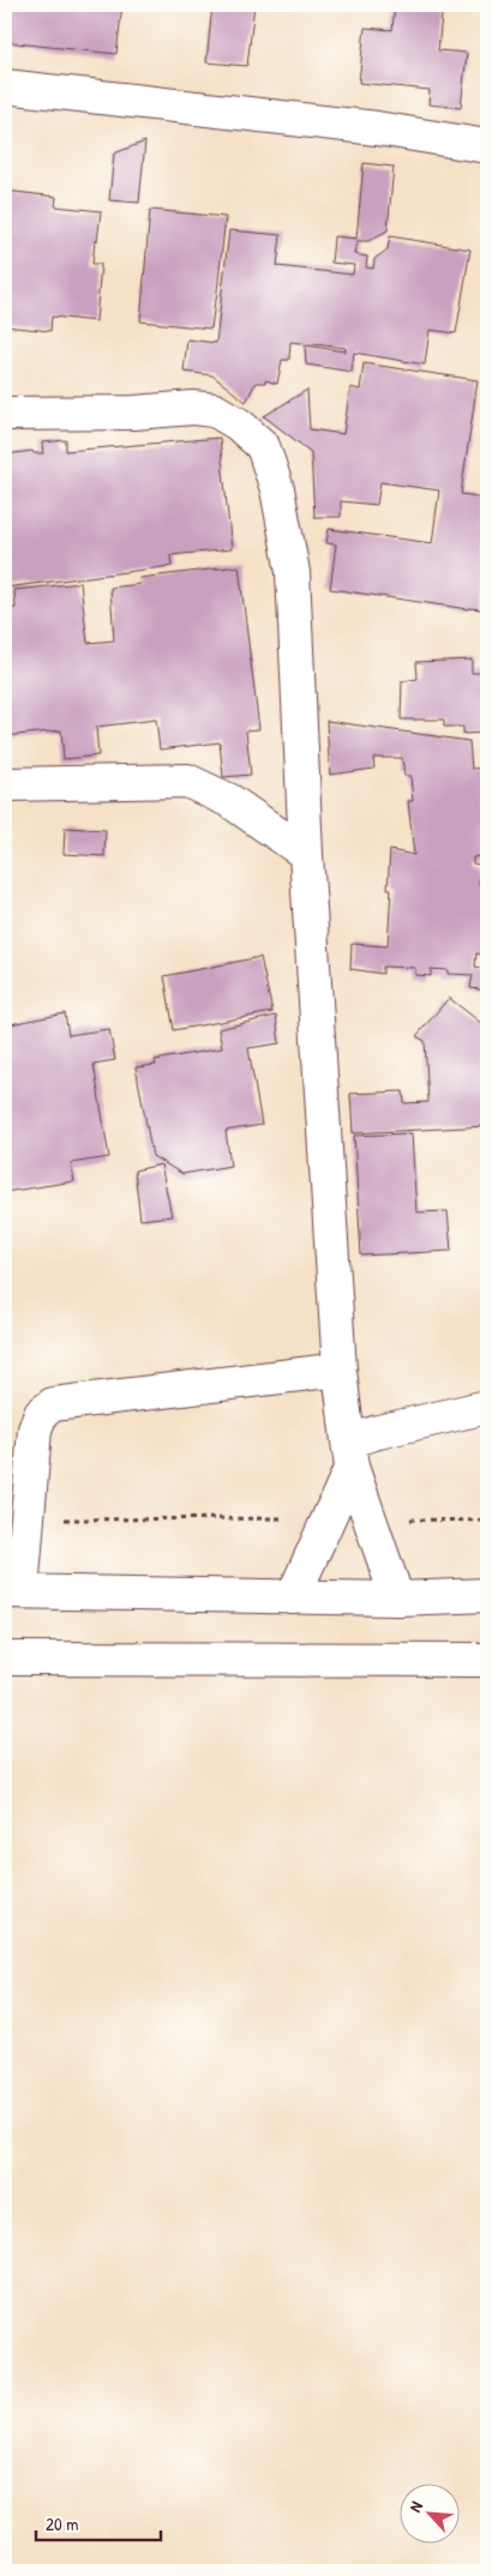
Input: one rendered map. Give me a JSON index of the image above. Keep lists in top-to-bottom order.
{
  "scale_bar": "20 m",
  "north": "top left"
}
